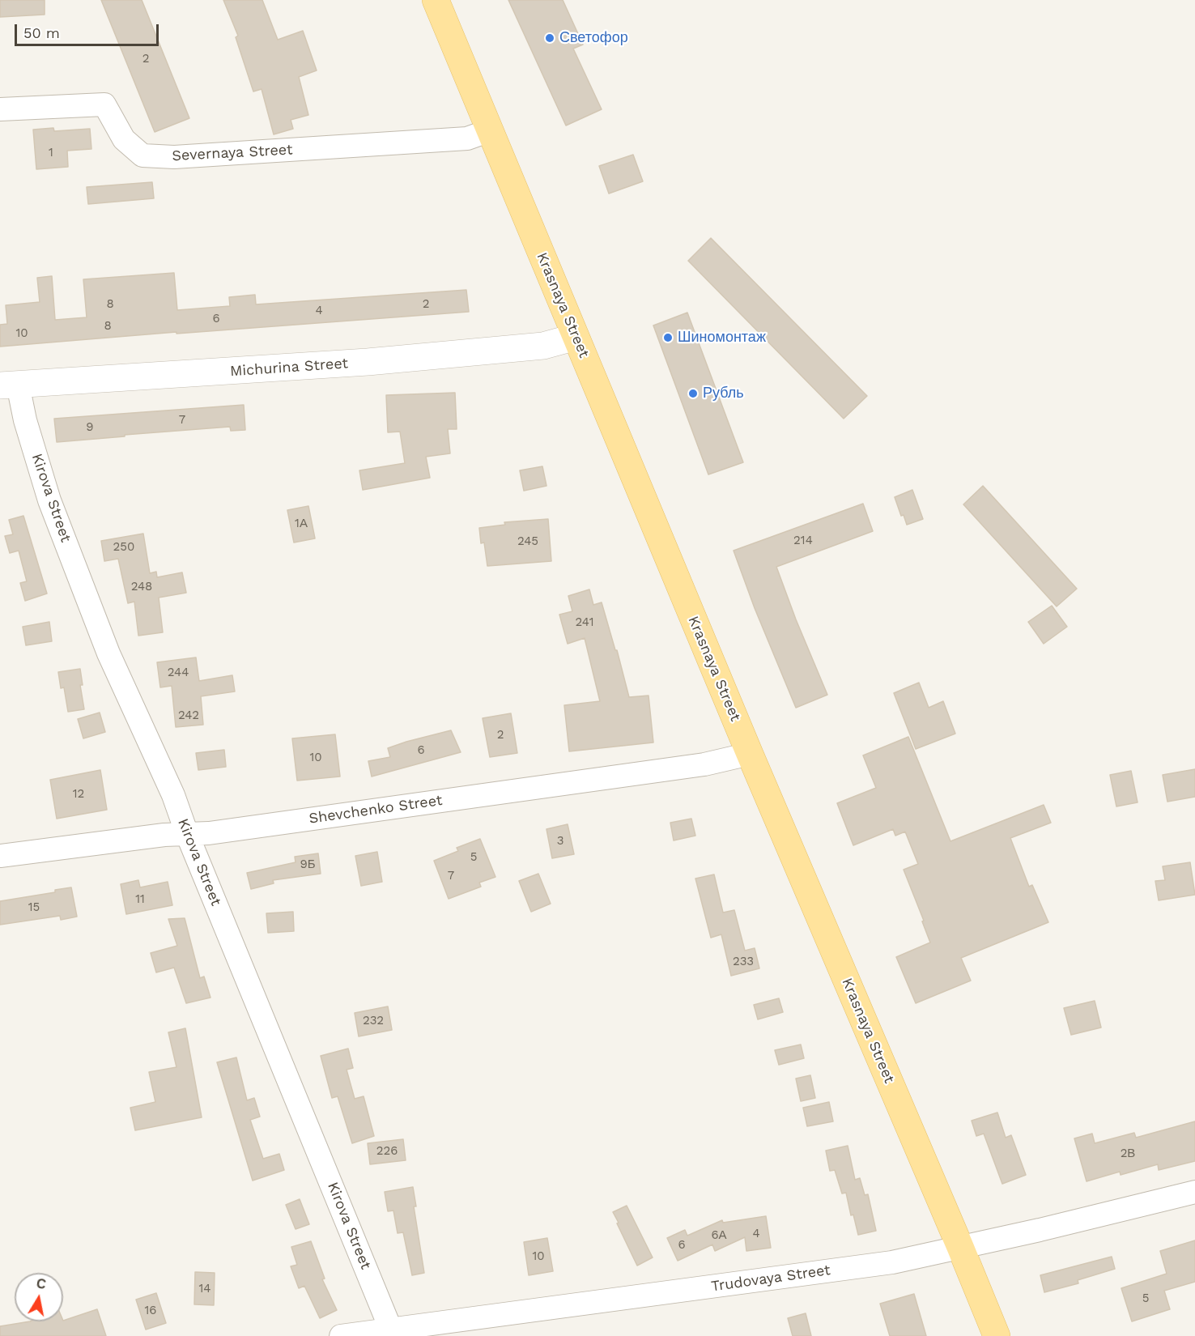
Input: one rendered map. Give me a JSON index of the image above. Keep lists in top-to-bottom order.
{
  "streets": {
    "main road": ["Krasnaya Street"],
    "street": [
      "Severnaya Street",
      "Michurina Street",
      "Kirova Street",
      "Shevchenko Street",
      "Trudovaya Street"
    ]
  },
  "crossings": [
    ["Severnaya Street", "Krasnaya Street"],
    ["Krasnaya Street", "Michurina Street"],
    ["Krasnaya Street", "Shevchenko Street"],
    ["Krasnaya Street", "Trudovaya Street"],
    ["Michurina Street", "Kirova Street"],
    ["Kirova Street", "Shevchenko Street"],
    ["Kirova Street", "Trudovaya Street"]
  ],
  "places": ["Светофор", "Шиномонтаж", "Рубль"],
  "house_numbers": [
    "2",
    "1",
    "8",
    "2",
    "4",
    "6",
    "8",
    "10",
    "7",
    "9",
    "1А",
    "214",
    "245",
    "250",
    "248",
    "241",
    "244",
    "242",
    "2",
    "6",
    "10",
    "12",
    "3",
    "5",
    "9Б",
    "7",
    "11",
    "15",
    "233",
    "232",
    "226",
    "2В",
    "4",
    "6А",
    "6",
    "10",
    "14",
    "5",
    "16"
  ],
  "scale_bar": "50 m",
  "north": "top"
}
